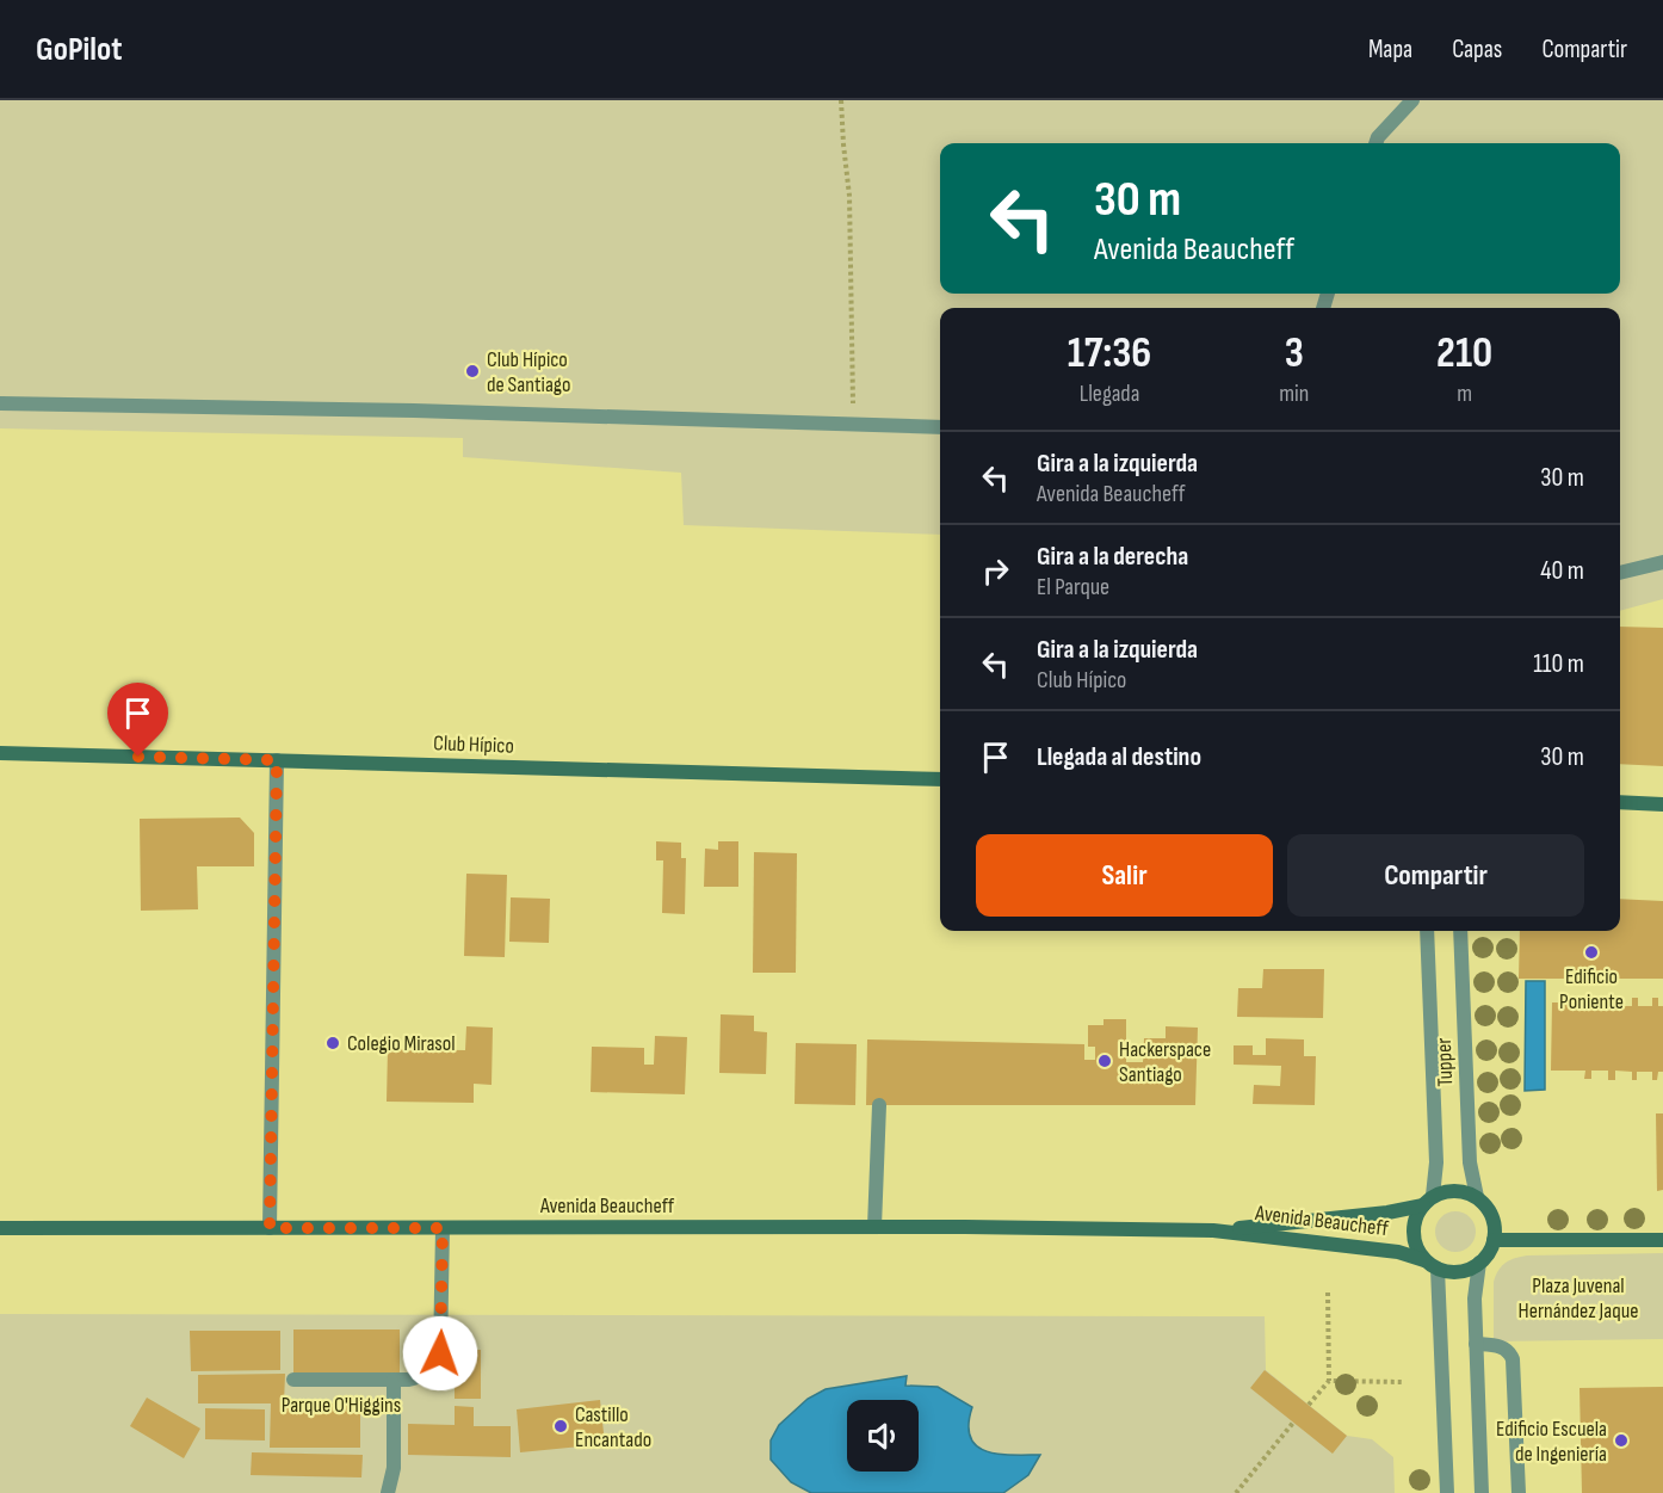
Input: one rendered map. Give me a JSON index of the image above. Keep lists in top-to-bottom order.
{
  "streets": {
    "main road": ["Club Hípico", "Avenida Beaucheff"],
    "street": ["Tupper"]
  },
  "crossings": [
    ["Tupper", "Avenida Beaucheff"]
  ],
  "parks": ["Plaza Juvenal Hernández Jaque", "Parque O'Higgins"],
  "places": [
    "Club Hípico de Santiago",
    "Edificio Poniente",
    "Colegio Mirasol",
    "Hackerspace Santiago",
    "Castillo Encantado",
    "Edificio Escuela de Ingeniería"
  ],
  "page": {
    "header": "GoPilot",
    "nav": ["Mapa", "Capas", "Compartir"],
    "turn": ["30 m", "Avenida Beaucheff"],
    "eta": [
      "17:36",
      "Llegada",
      "3",
      "min",
      "210",
      "m"
    ],
    "list": [
      {
        "name": "Gira a la izquierda",
        "note": "Avenida Beaucheff",
        "value": "30 m"
      },
      {
        "name": "Gira a la derecha",
        "note": "El Parque",
        "value": "40 m"
      },
      {
        "name": "Gira a la izquierda",
        "note": "Club Hípico",
        "value": "110 m"
      },
      {
        "name": "Llegada al destino",
        "value": "30 m"
      }
    ],
    "buttons": ["Salir", "Compartir"]
  }
}
